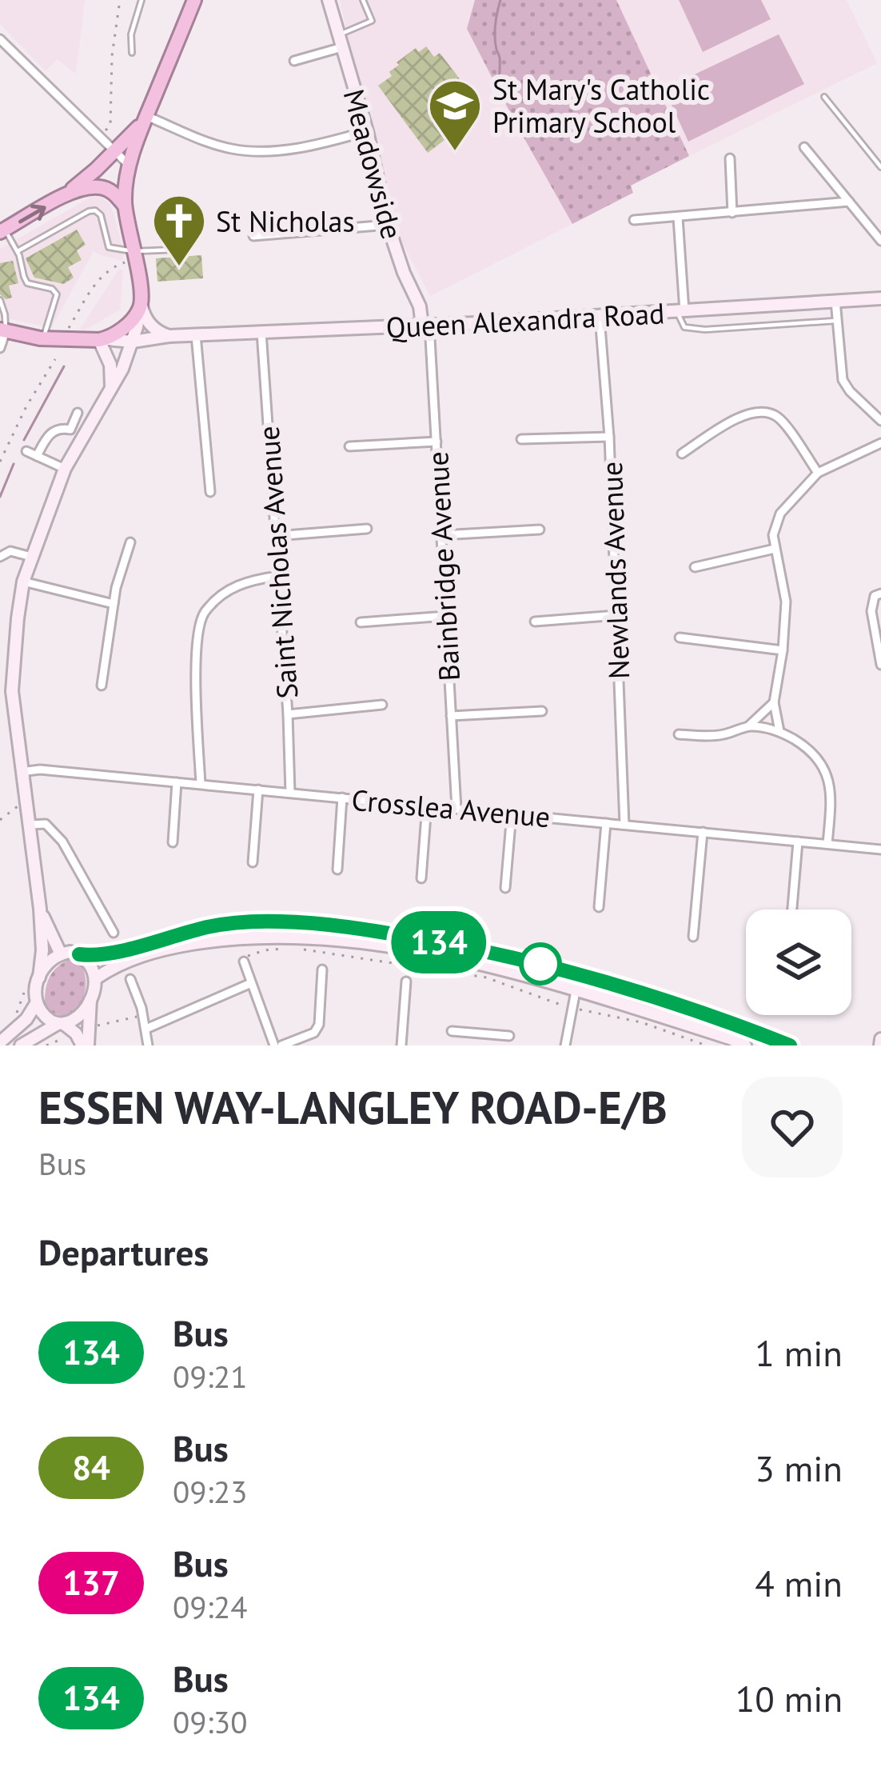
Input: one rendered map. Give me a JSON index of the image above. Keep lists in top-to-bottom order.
{
  "streets": {
    "street": [
      "Meadowside",
      "Queen Alexandra Road",
      "Saint Nicholas Avenue",
      "Bainbridge Avenue",
      "Newlands Avenue",
      "Crosslea Avenue"
    ]
  },
  "crossings": [
    ["Meadowside", "Queen Alexandra Road"],
    ["Meadowside", "Bainbridge Avenue"],
    ["Queen Alexandra Road", "Saint Nicholas Avenue"],
    ["Queen Alexandra Road", "Bainbridge Avenue"],
    ["Queen Alexandra Road", "Newlands Avenue"],
    ["Saint Nicholas Avenue", "Crosslea Avenue"],
    ["Bainbridge Avenue", "Crosslea Avenue"],
    ["Newlands Avenue", "Crosslea Avenue"]
  ],
  "places": {
    "school or university": ["St Mary's Catholic Primary School"],
    "church": ["St Nicholas"]
  },
  "lines": ["bus line 134"],
  "page": {
    "on_map": "134",
    "heading": [
      ["ESSEN WAY-LANGLEY ROAD-E/B", "Bus"],
      "Departures"
    ],
    "list": [
      {
        "mark": "134",
        "name": "Bus",
        "note": "09:21",
        "value": "1 min"
      },
      {
        "mark": "84",
        "name": "Bus",
        "note": "09:23",
        "value": "3 min"
      },
      {
        "mark": "137",
        "name": "Bus",
        "note": "09:24",
        "value": "4 min"
      },
      {
        "mark": "134",
        "name": "Bus",
        "note": "09:30",
        "value": "10 min"
      }
    ]
  }
}
